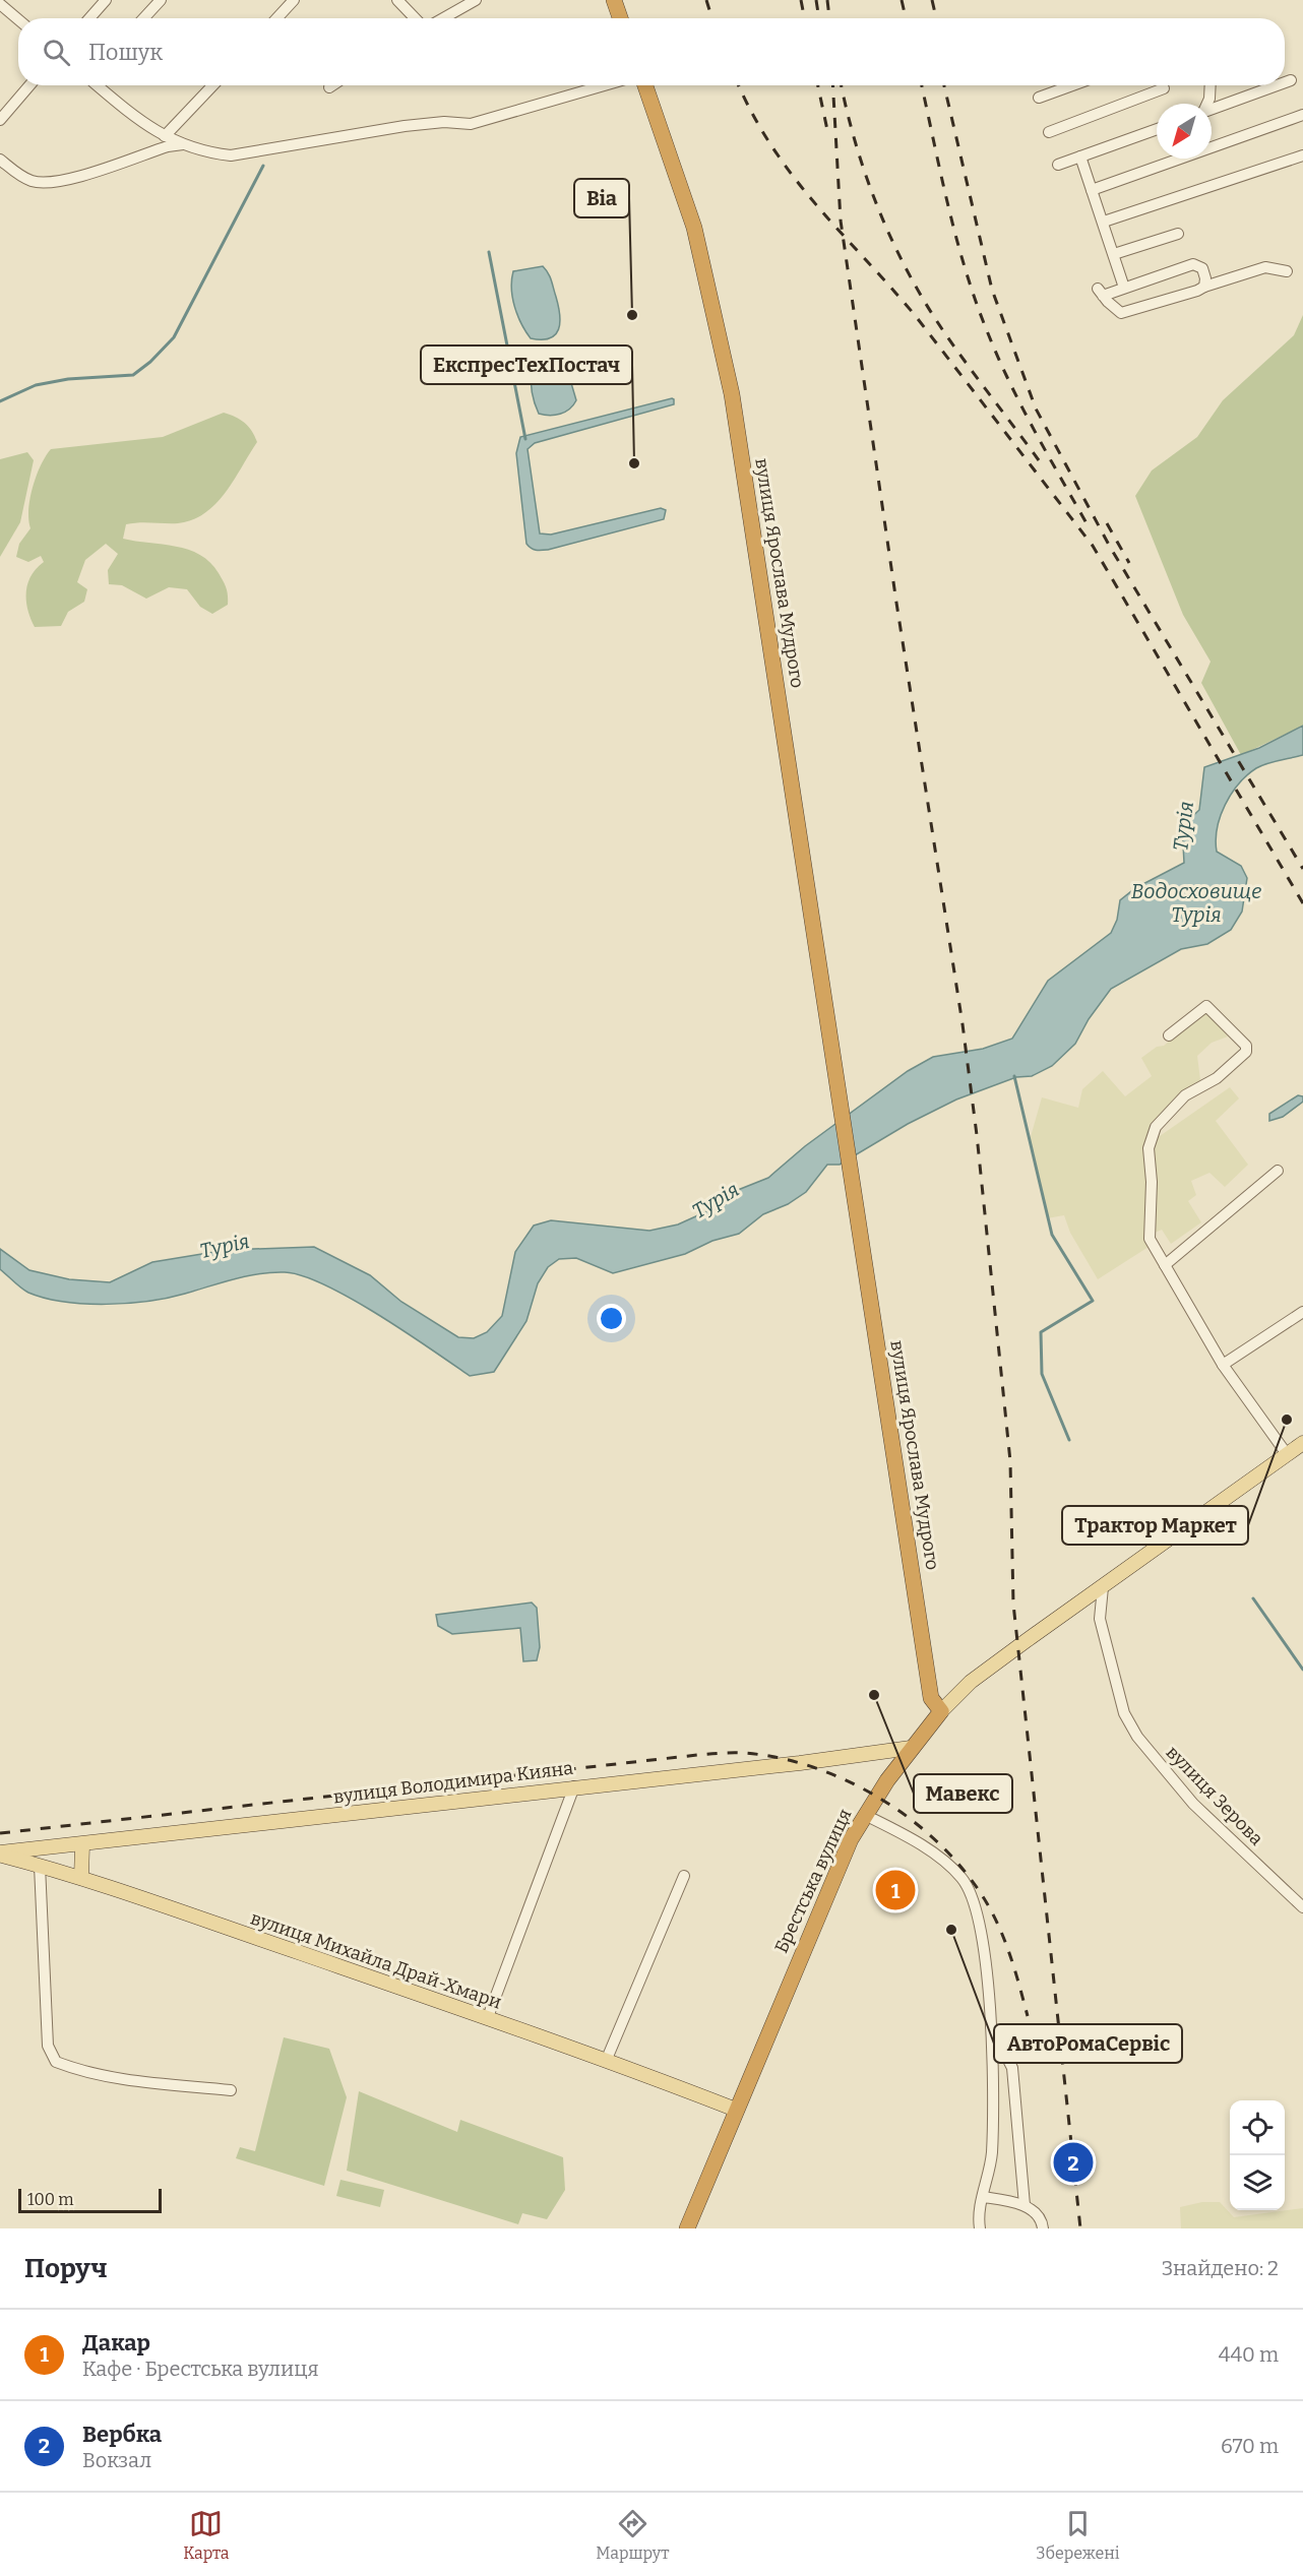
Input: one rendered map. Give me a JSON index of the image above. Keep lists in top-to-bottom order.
{
  "streets": {
    "highway": ["вулиця Ярослава Мудрого", "Брестська вулиця"],
    "main road": ["вулиця Володимира Кияна", "вулиця Михайла Драй-Хмари"],
    "street": ["вулиця Зерова"]
  },
  "crossings": [
    ["вулиця Ярослава Мудрого", "Брестська вулиця"],
    ["вулиця Володимира Кияна", "Брестська вулиця"],
    ["вулиця Володимира Кияна", "вулиця Михайла Драй-Хмари"],
    ["вулиця Зерова", "Брестська вулиця"],
    ["Брестська вулиця", "вулиця Михайла Драй-Хмари"]
  ],
  "water": ["Турія", "Водосховище Турія"],
  "places": [
    "Віа",
    "ЕкспресТехПостач",
    "Трактор Маркет",
    "Мавекс",
    "АвтоРомаСервіс"
  ],
  "scale_bar": "100 m",
  "north": "bottom left",
  "page": {
    "search": "Пошук",
    "pins": ["1", "2"],
    "scale": "100 m",
    "heading": ["Поруч", "Знайдено: 2"],
    "list": [
      {
        "mark": "1",
        "name": "Дакар",
        "note": "Кафе · Брестська вулиця",
        "value": "440 m"
      },
      {
        "mark": "2",
        "name": "Вербка",
        "note": "Вокзал",
        "value": "670 m"
      }
    ],
    "nav": ["Карта", "Маршрут", "Збережені"]
  }
}
